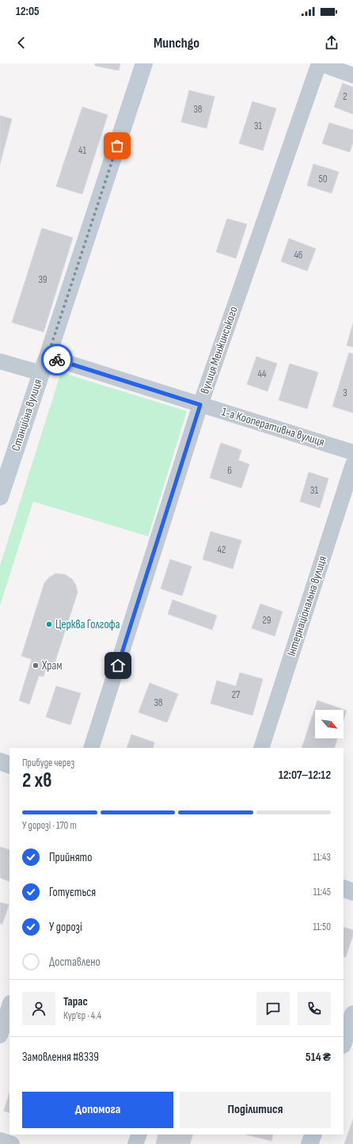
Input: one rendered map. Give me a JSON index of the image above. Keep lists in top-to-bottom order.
{
  "streets": {
    "street": [
      "вулиця Менжинського",
      "Станційна вулиця",
      "1-а Кооперативна вулиця",
      "Інтернаціональна вулиця"
    ]
  },
  "crossings": [
    ["вулиця Менжинського", "1-а Кооперативна вулиця"],
    ["Станційна вулиця", "1-а Кооперативна вулиця"]
  ],
  "places": ["Церква Голгофа", "Храм"],
  "house_numbers": [
    "2",
    "38",
    "31",
    "41",
    "50",
    "46",
    "39",
    "44",
    "3",
    "6",
    "31",
    "42",
    "29",
    "27",
    "38"
  ],
  "north": "bottom right",
  "page": {
    "status": "12:05",
    "header": "Munchgo",
    "heading": ["2 хв", "Прибуде через", "12:07–12:12"],
    "panel": [
      "Тарас",
      "Кур’єр · 4.4",
      "Замовлення #8339",
      "514 ₴"
    ],
    "bar": "У дорозі · 170 m",
    "list": [
      ["Прийнято", "11:43"],
      ["Готується", "11:45"],
      ["У дорозі", "11:50"],
      "Доставлено"
    ],
    "buttons": ["Допомога", "Поділитися"]
  }
}
